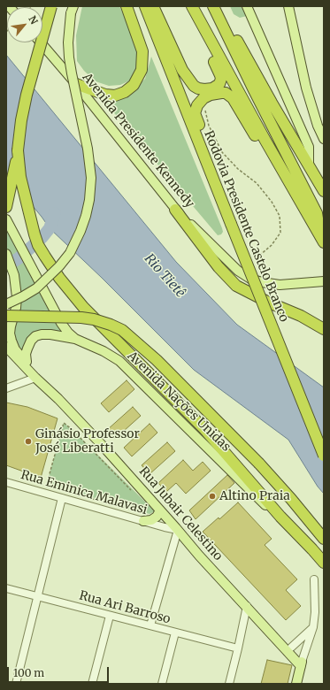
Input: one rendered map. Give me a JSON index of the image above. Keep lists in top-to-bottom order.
{
  "streets": {
    "highway": ["Rodovia Presidente Castelo Branco", "Avenida Nações Unidas"],
    "main road": ["Avenida Presidente Kennedy", "Rua Jubair Celestino"],
    "street": ["Rua Eminica Malavasi", "Rua Ari Barroso"]
  },
  "crossings": [
    ["Rua Eminica Malavasi", "Rua Jubair Celestino"]
  ],
  "water": ["Rio Tietê"],
  "places": ["Ginásio Professor José Liberatti", "Altino Praia"],
  "scale_bar": "100 m",
  "north": "top right"
}
